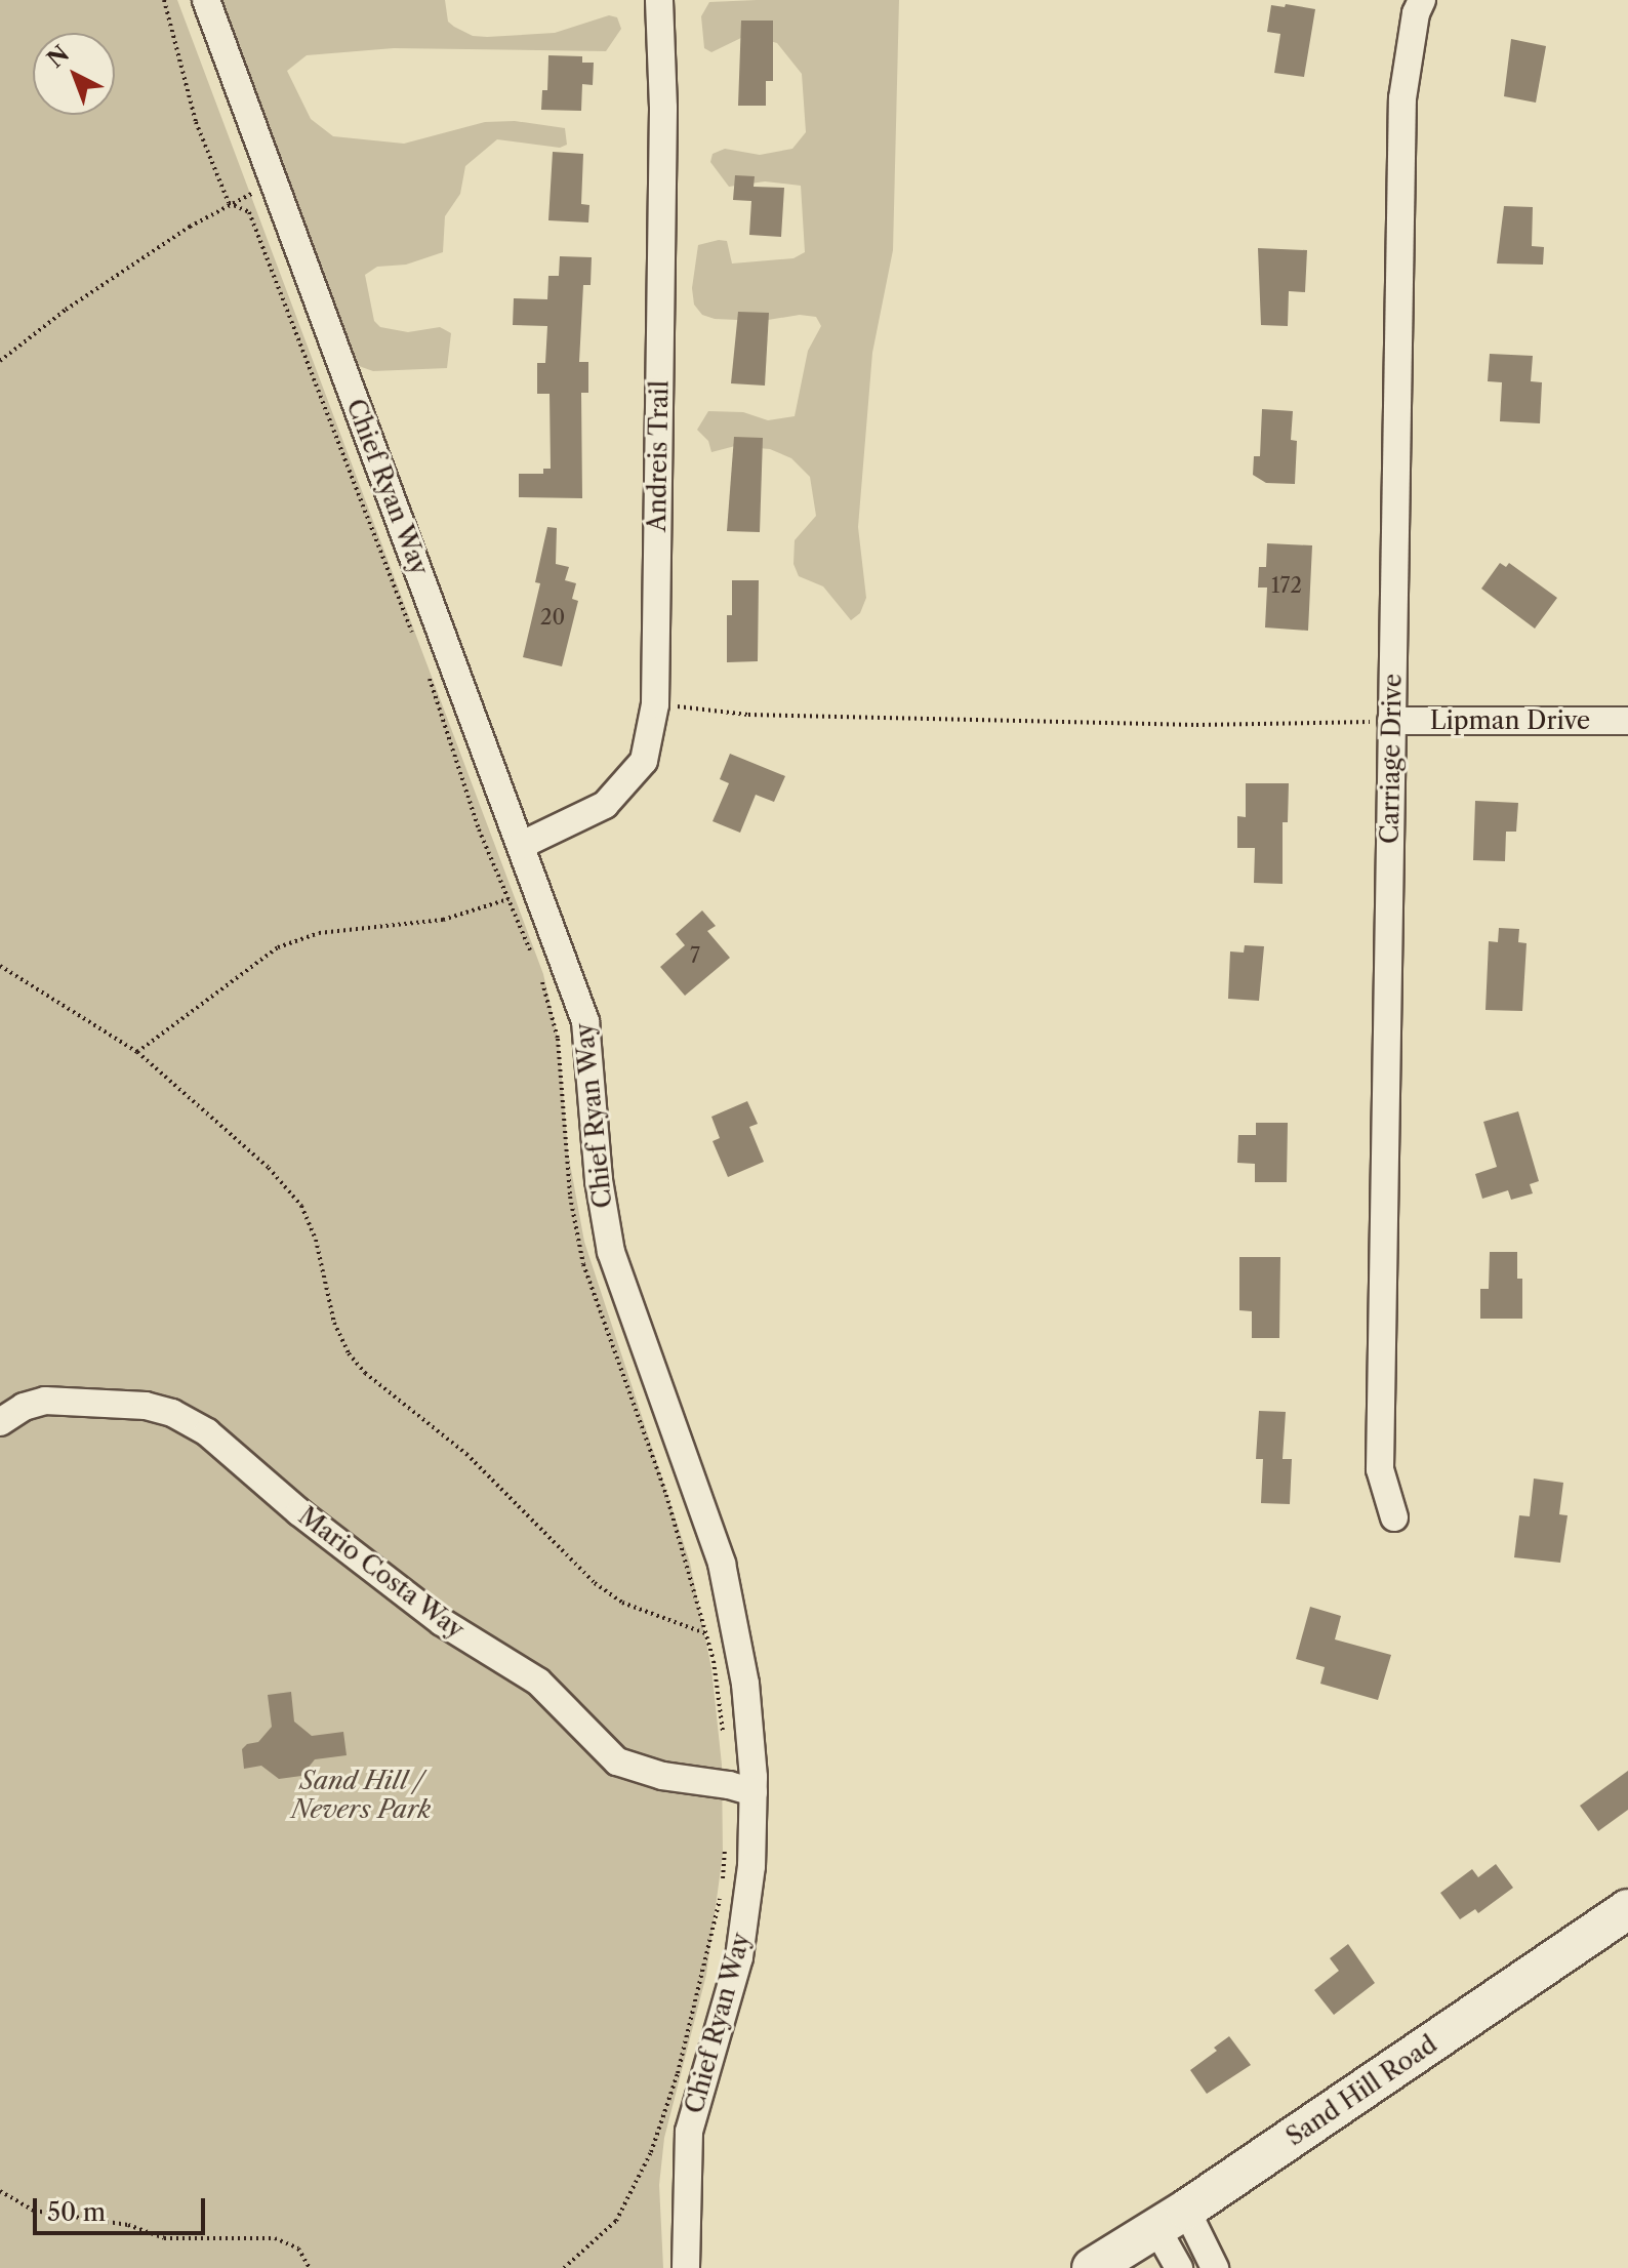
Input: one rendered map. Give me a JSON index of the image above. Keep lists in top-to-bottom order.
{
  "streets": {
    "street": [
      "Andreis Trail",
      "Chief Ryan Way",
      "Lipman Drive",
      "Carriage Drive",
      "Mario Costa Way",
      "Sand Hill Road"
    ]
  },
  "crossings": [
    ["Andreis Trail", "Chief Ryan Way"],
    ["Chief Ryan Way", "Mario Costa Way"],
    ["Lipman Drive", "Carriage Drive"]
  ],
  "parks": ["Sand Hill / Nevers Park"],
  "house_numbers": ["172", "20", "7"],
  "scale_bar": "50 m",
  "north": "top left"
}
